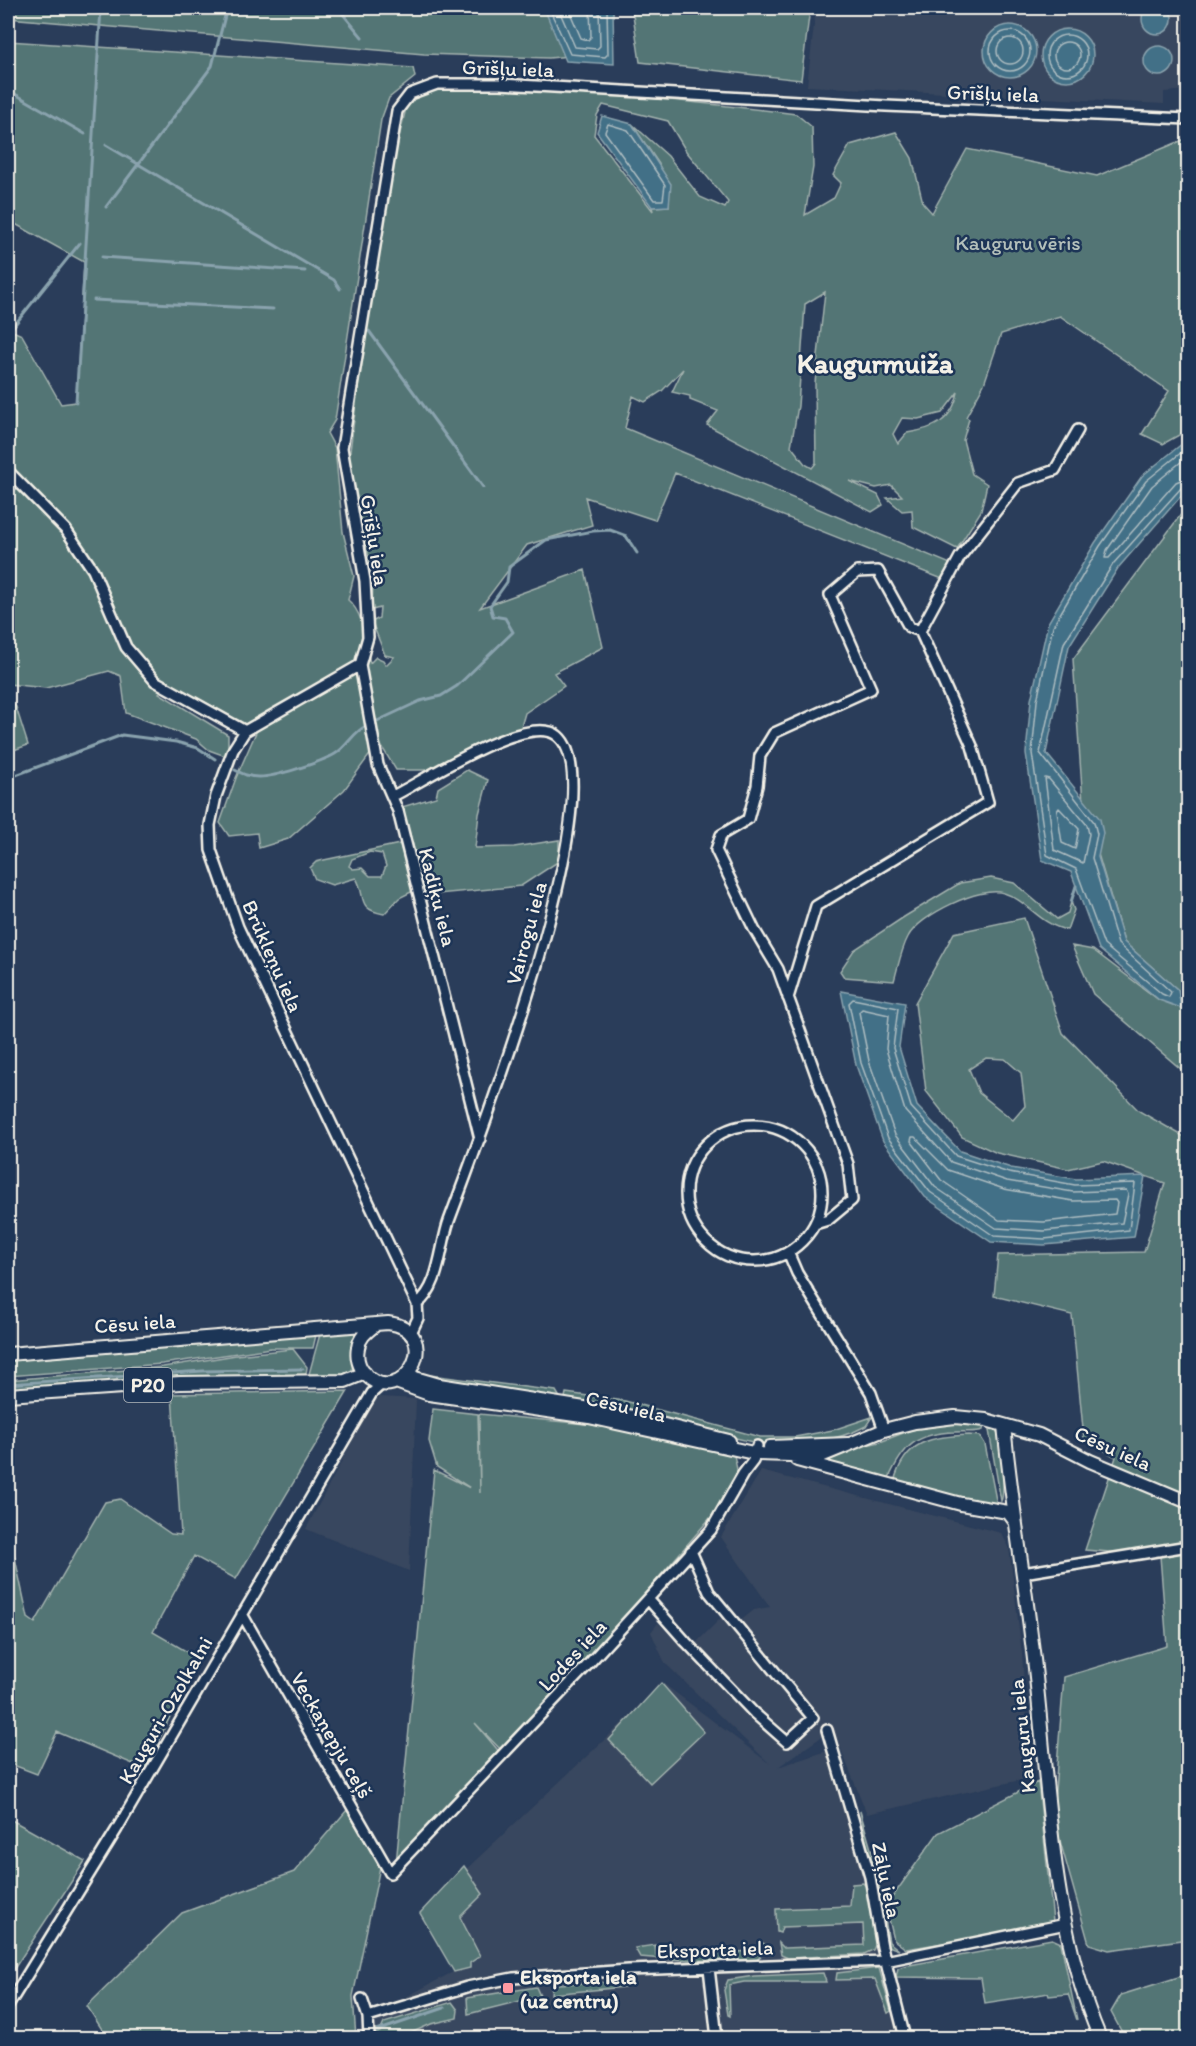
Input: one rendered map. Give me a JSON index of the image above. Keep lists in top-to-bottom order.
{
  "streets": {
    "main road": ["Cēsu iela", "P20", "Kauguru iela"],
    "street": [
      "Grīšļu iela",
      "Kadiķu iela",
      "Vairogu iela",
      "Brūkleņu iela",
      "Lodes iela",
      "Kauguri-Ozolkalni",
      "Veckaņepju ceļš",
      "Zāļu iela",
      "Eksporta iela"
    ]
  },
  "crossings": [
    ["Grīšļu iela", "Kadiķu iela"],
    ["Kadiķu iela", "Vairogu iela"],
    ["Vairogu iela", "Brūkleņu iela"],
    ["Cēsu iela", "P20"],
    ["Cēsu iela", "Lodes iela"],
    ["Cēsu iela", "Kauguru iela"],
    ["Lodes iela", "Veckaņepju ceļš"],
    ["Kauguri-Ozolkalni", "Veckaņepju ceļš"],
    ["Kauguru iela", "Eksporta iela"],
    ["Zāļu iela", "Eksporta iela"]
  ],
  "districts": ["Kaugurmuiža"],
  "parks": ["Kauguru vēris"],
  "places": {
    "transit": ["Eksporta iela (uz centru)"]
  }
}
